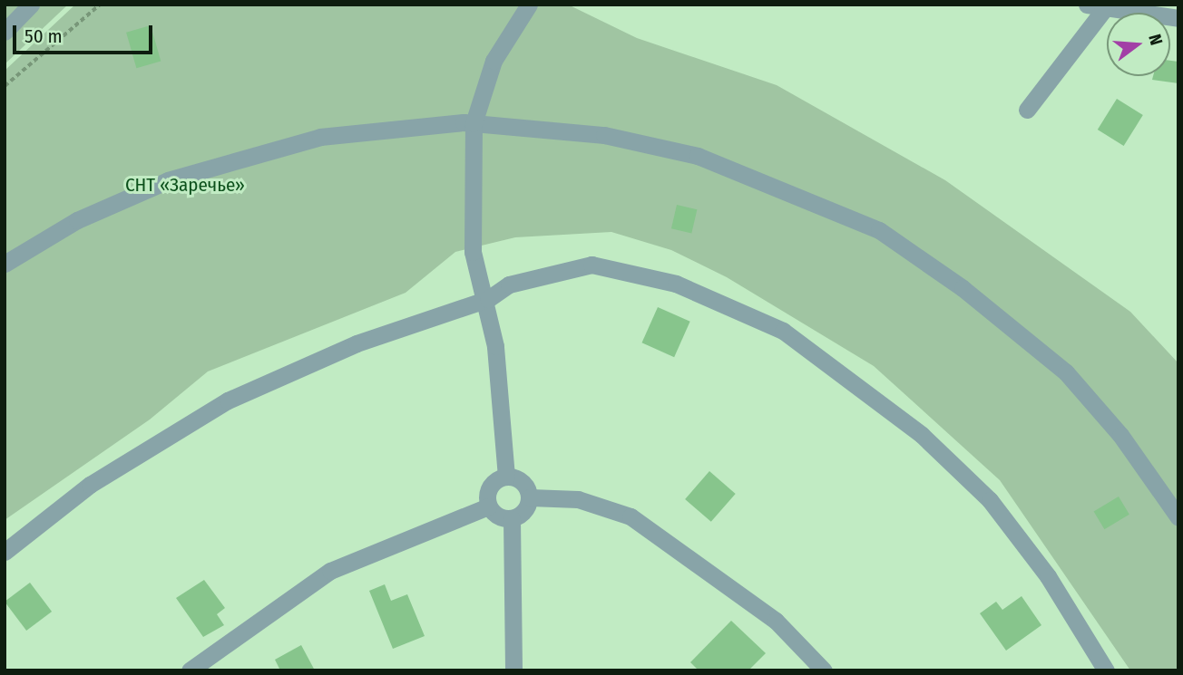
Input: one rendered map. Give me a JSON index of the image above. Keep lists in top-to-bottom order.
{
  "parks": ["СНТ «Заречье»"],
  "scale_bar": "50 m",
  "north": "right"
}
